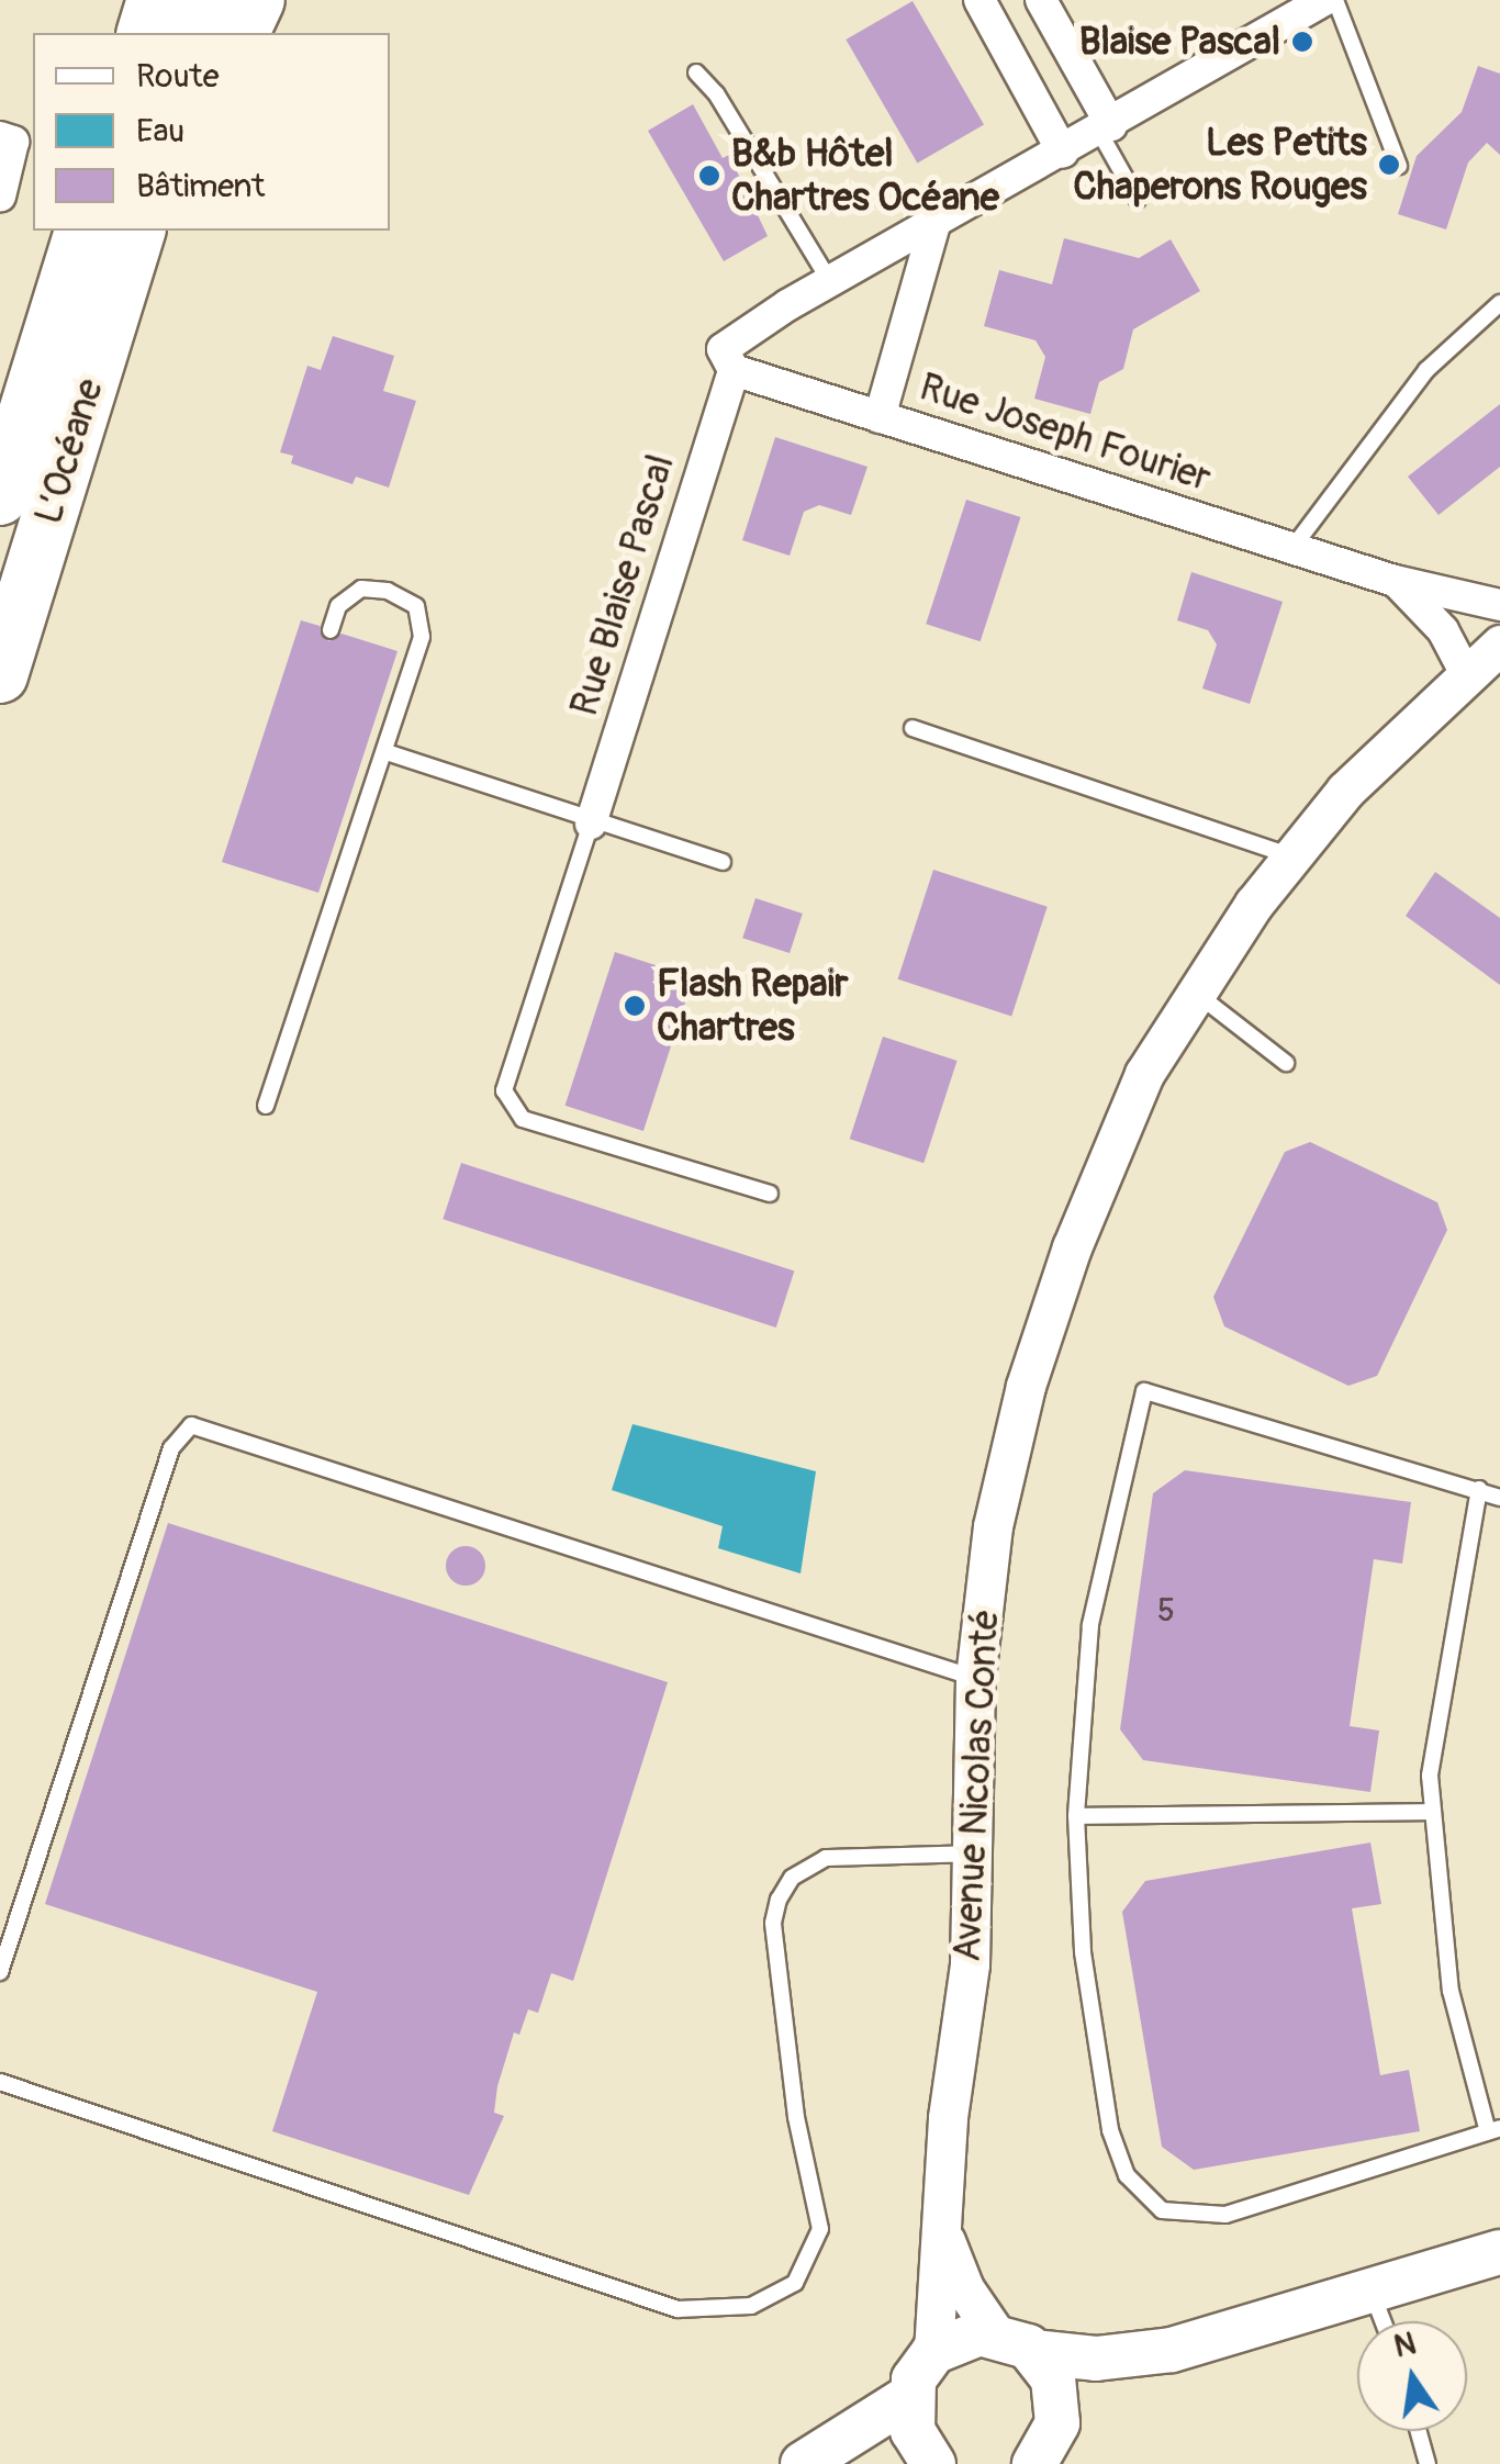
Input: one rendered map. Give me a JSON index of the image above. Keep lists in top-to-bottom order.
{
  "streets": {
    "highway": ["L’Océane"],
    "street": ["Rue Joseph Fourier", "Rue Blaise Pascal", "Avenue Nicolas Conté"]
  },
  "crossings": [
    ["Rue Joseph Fourier", "Rue Blaise Pascal"],
    ["Rue Joseph Fourier", "Avenue Nicolas Conté"]
  ],
  "places": [
    "Blaise Pascal",
    "Les Petits Chaperons Rouges",
    "B&b Hôtel Chartres Océane",
    "Flash Repair Chartres"
  ],
  "house_numbers": ["5"],
  "legend": ["Route", "Eau", "Bâtiment"],
  "north": "top"
}
